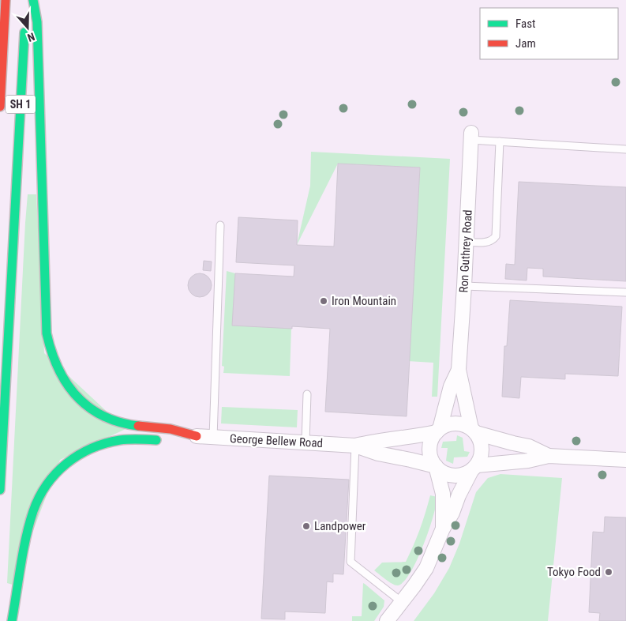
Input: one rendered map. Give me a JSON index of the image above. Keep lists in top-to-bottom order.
{
  "streets": {
    "highway": ["SH 1"],
    "street": ["Ron Guthrey Road", "George Bellew Road"]
  },
  "crossings": [
    ["Ron Guthrey Road", "George Bellew Road"]
  ],
  "places": ["Iron Mountain", "Landpower", "Tokyo Food"],
  "legend": ["Fast", "Jam"],
  "north": "bottom"
}
